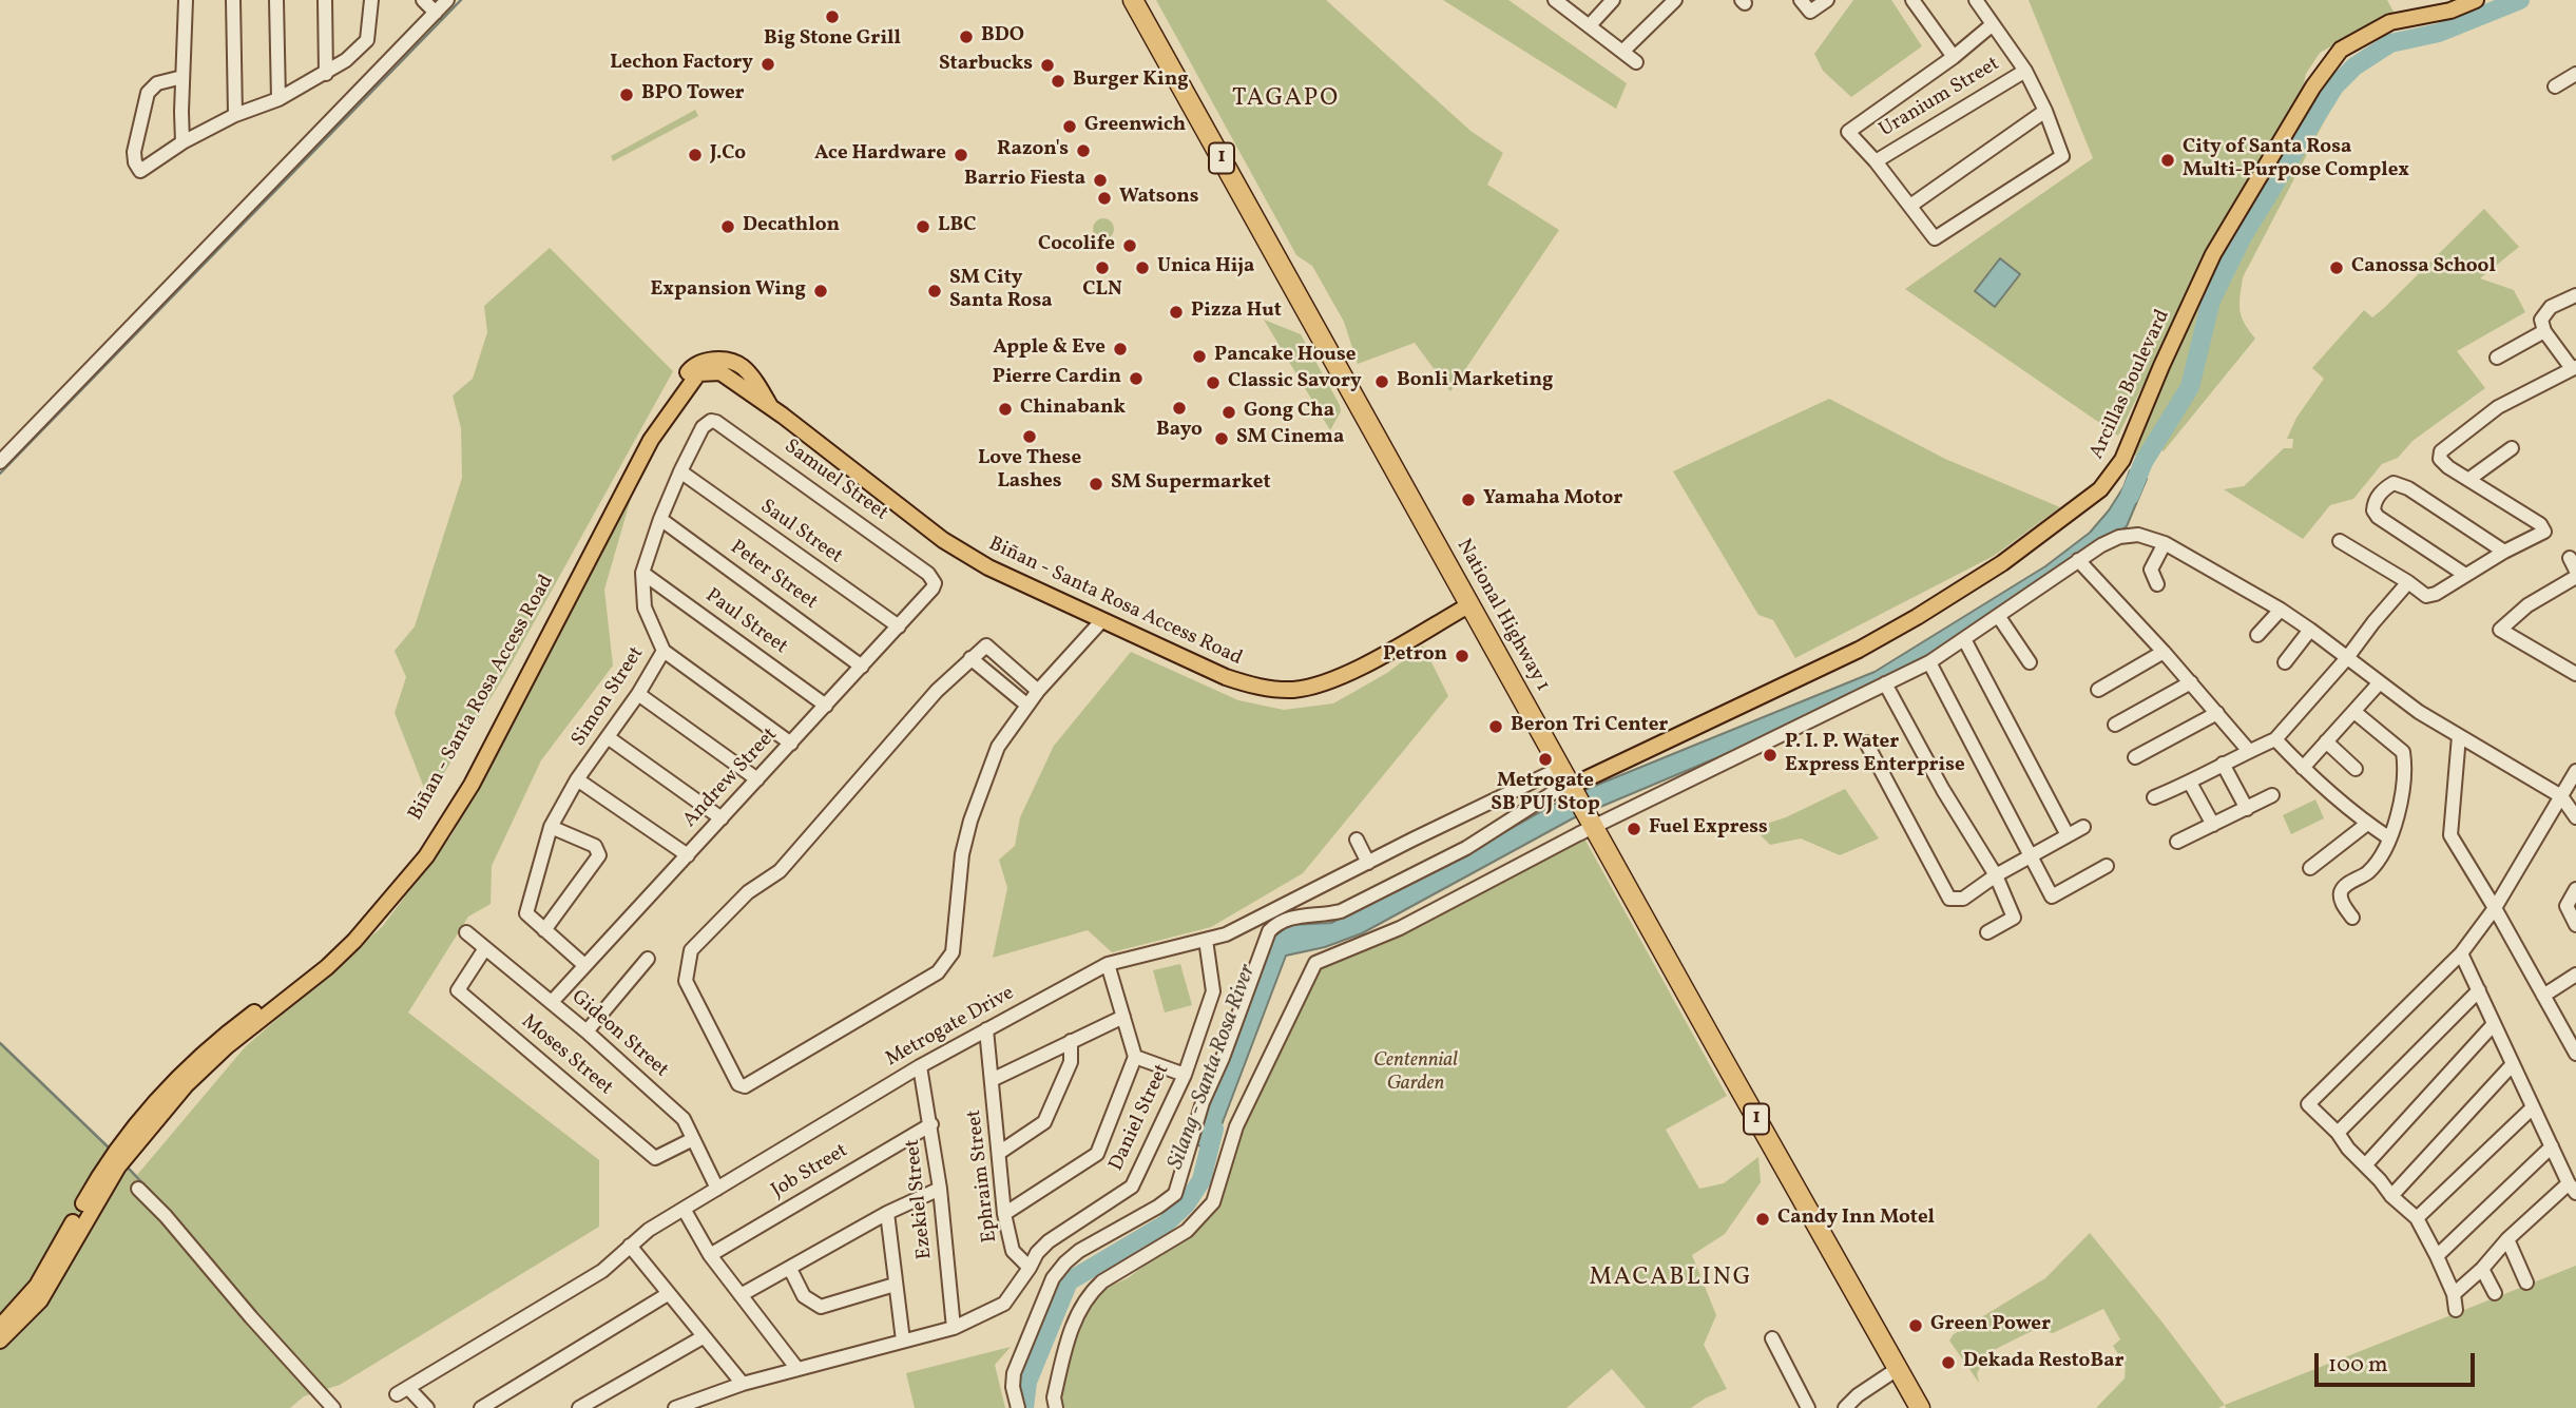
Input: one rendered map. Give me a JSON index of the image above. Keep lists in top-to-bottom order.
{
  "streets": {
    "highway": ["1", "National Highway 1"],
    "main road": ["Arcillas Boulevard", "Biñan - Santa Rosa Access Road"],
    "street": [
      "Uranium Street",
      "Samuel Street",
      "Saul Street",
      "Peter Street",
      "Paul Street",
      "Simon Street",
      "Andrew Street",
      "Metrogate Drive",
      "Gideon Street",
      "Moses Street",
      "Daniel Street",
      "Job Street",
      "Ephraim Street",
      "Ezekiel Street"
    ]
  },
  "crossings": [
    ["Arcillas Boulevard", "National Highway 1"],
    ["Arcillas Boulevard", "Metrogate Drive"],
    ["Samuel Street", "Simon Street"],
    ["Samuel Street", "Andrew Street"],
    ["Saul Street", "Simon Street"],
    ["Saul Street", "Andrew Street"],
    ["Peter Street", "Simon Street"],
    ["Peter Street", "Andrew Street"],
    ["Biñan - Santa Rosa Access Road", "National Highway 1"],
    ["National Highway 1", "Metrogate Drive"],
    ["Paul Street", "Simon Street"],
    ["Paul Street", "Andrew Street"],
    ["Andrew Street", "Gideon Street"],
    ["Metrogate Drive", "Gideon Street"],
    ["Metrogate Drive", "Daniel Street"],
    ["Metrogate Drive", "Ephraim Street"],
    ["Metrogate Drive", "Ezekiel Street"],
    ["Gideon Street", "Moses Street"],
    ["Daniel Street", "Ephraim Street"],
    ["Job Street", "Ezekiel Street"]
  ],
  "districts": ["TAGAPO", "MACABLING"],
  "water": ["Silang - Santa Rosa River"],
  "parks": ["Centennial Garden"],
  "places": [
    "Big Stone Grill",
    "BDO",
    "Lechon Factory",
    "Starbucks",
    "Burger King",
    "BPO Tower",
    "Greenwich",
    "Razon's",
    "J.Co",
    "Ace Hardware",
    "City of Santa Rosa Multi-Purpose Complex",
    "Barrio Fiesta",
    "Watsons",
    "Decathlon",
    "LBC",
    "Cocolife",
    "CLN",
    "Unica Hija",
    "Canossa School",
    "Expansion Wing",
    "SM City Santa Rosa",
    "Pizza Hut",
    "Apple & Eve",
    "Pancake House",
    "Pierre Cardin",
    "Bonli Marketing",
    "Classic Savory",
    "Bayo",
    "Chinabank",
    "Gong Cha",
    "Love These Lashes",
    "SM Cinema",
    "SM Supermarket",
    "Yamaha Motor",
    "Petron",
    "Beron Tri Center",
    "P. I. P. Water Express Enterprise",
    "Metrogate SB PUJ Stop",
    "Fuel Express",
    "Candy Inn Motel",
    "Green Power",
    "Dekada RestoBar"
  ],
  "scale_bar": "100 m"
}
